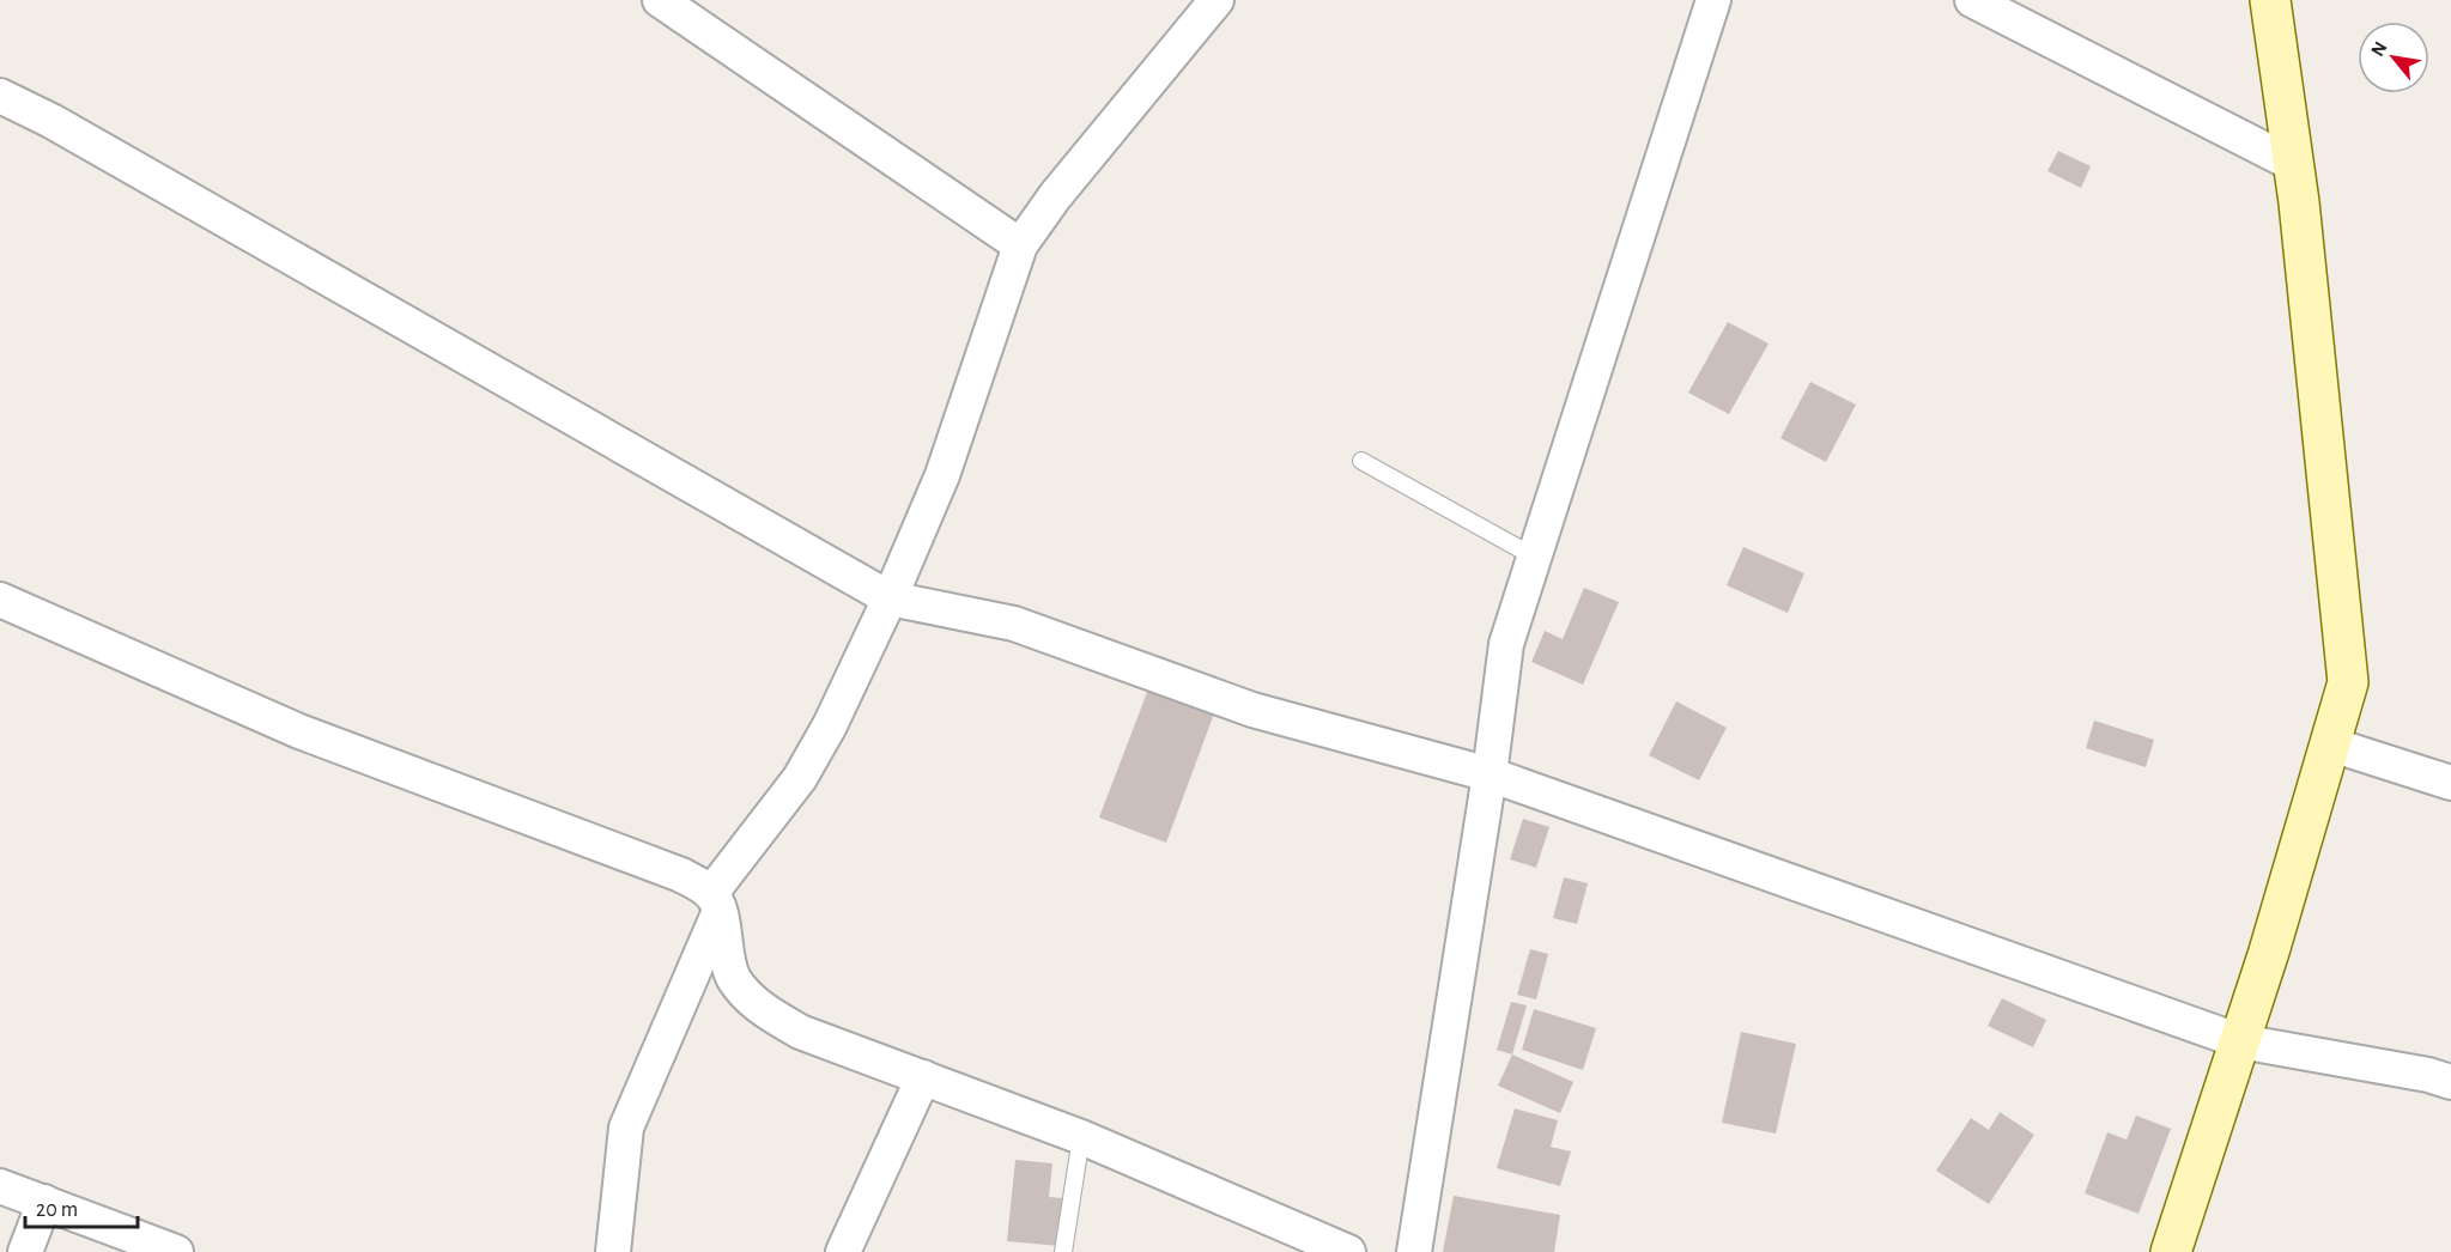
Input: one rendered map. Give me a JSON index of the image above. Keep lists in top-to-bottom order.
{
  "scale_bar": "20 m",
  "north": "top left"
}
